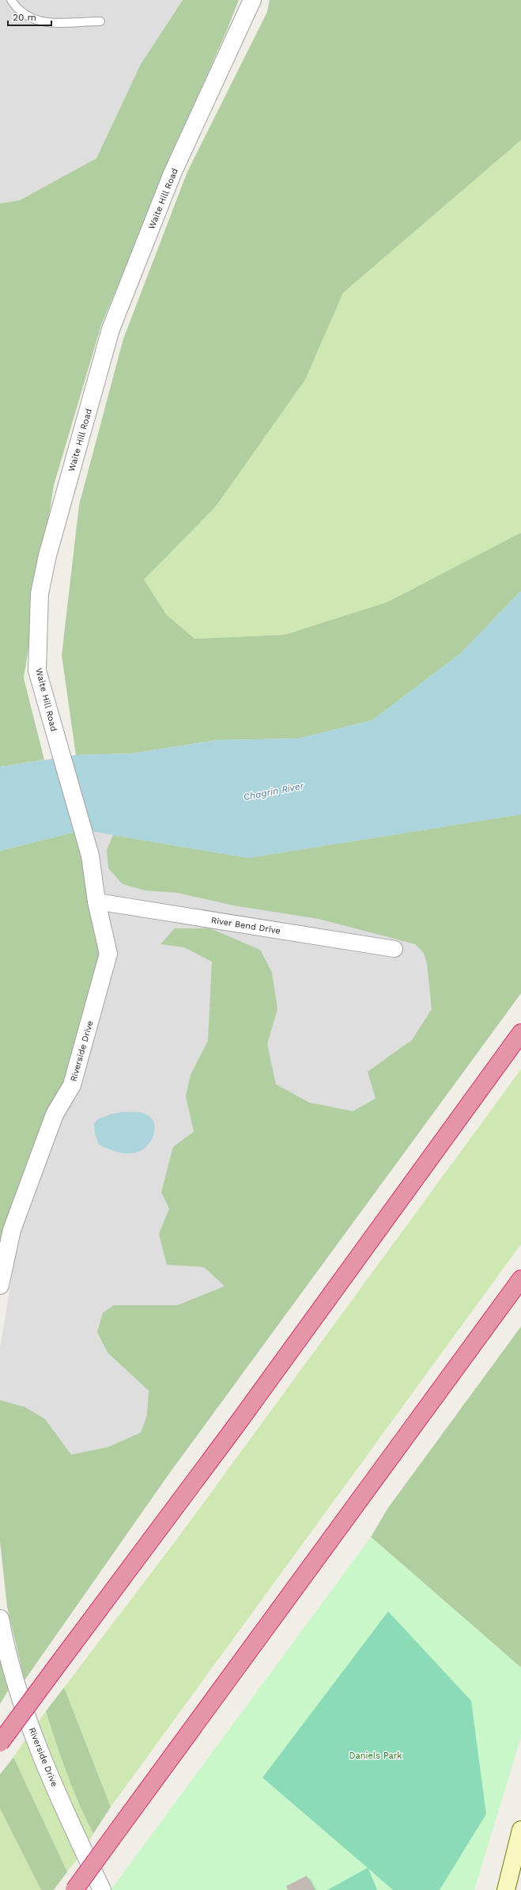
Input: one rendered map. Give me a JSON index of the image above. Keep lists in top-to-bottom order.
{
  "streets": {
    "street": ["Waite Hill Road", "River Bend Drive", "Riverside Drive"]
  },
  "crossings": [
    ["Waite Hill Road", "River Bend Drive"],
    ["Waite Hill Road", "Riverside Drive"],
    ["River Bend Drive", "Riverside Drive"]
  ],
  "water": ["Chagrin River"],
  "parks": ["Daniels Park"],
  "scale_bar": "20 m"
}
